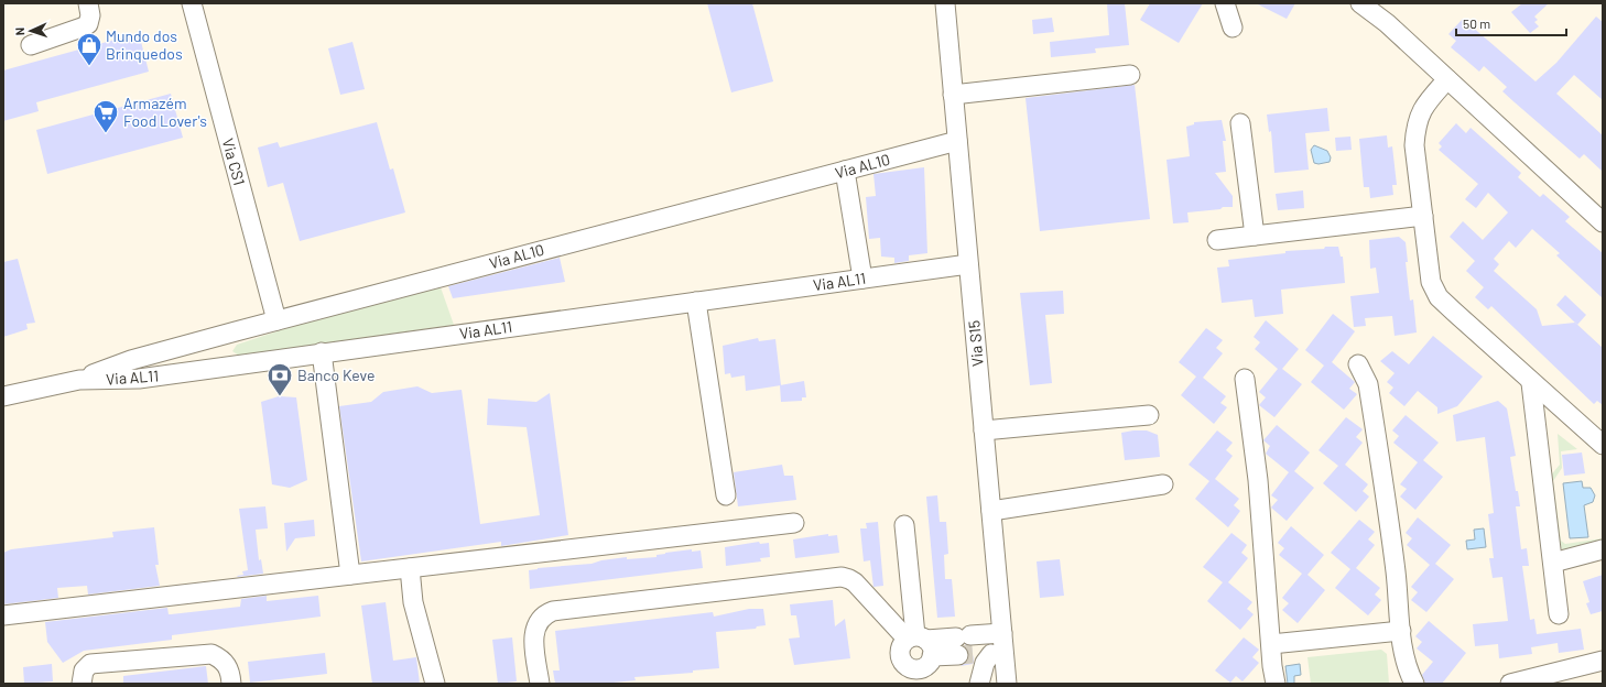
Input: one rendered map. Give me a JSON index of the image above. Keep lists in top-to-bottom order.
{
  "streets": {
    "street": [
      "Via CS1",
      "Via AL10",
      "Via AL11",
      "Via S15"
    ]
  },
  "crossings": [
    ["Via CS1", "Via AL10"],
    ["Via AL10", "Via AL11"],
    ["Via AL10", "Via S15"],
    ["Via AL11", "Via S15"]
  ],
  "places": {
    "shop": ["Mundo dos Brinquedos"],
    "supermarket": ["Armazém Food Lover's"],
    "bank": ["Banco Keve"]
  },
  "scale_bar": "50 m",
  "north": "left"
}
